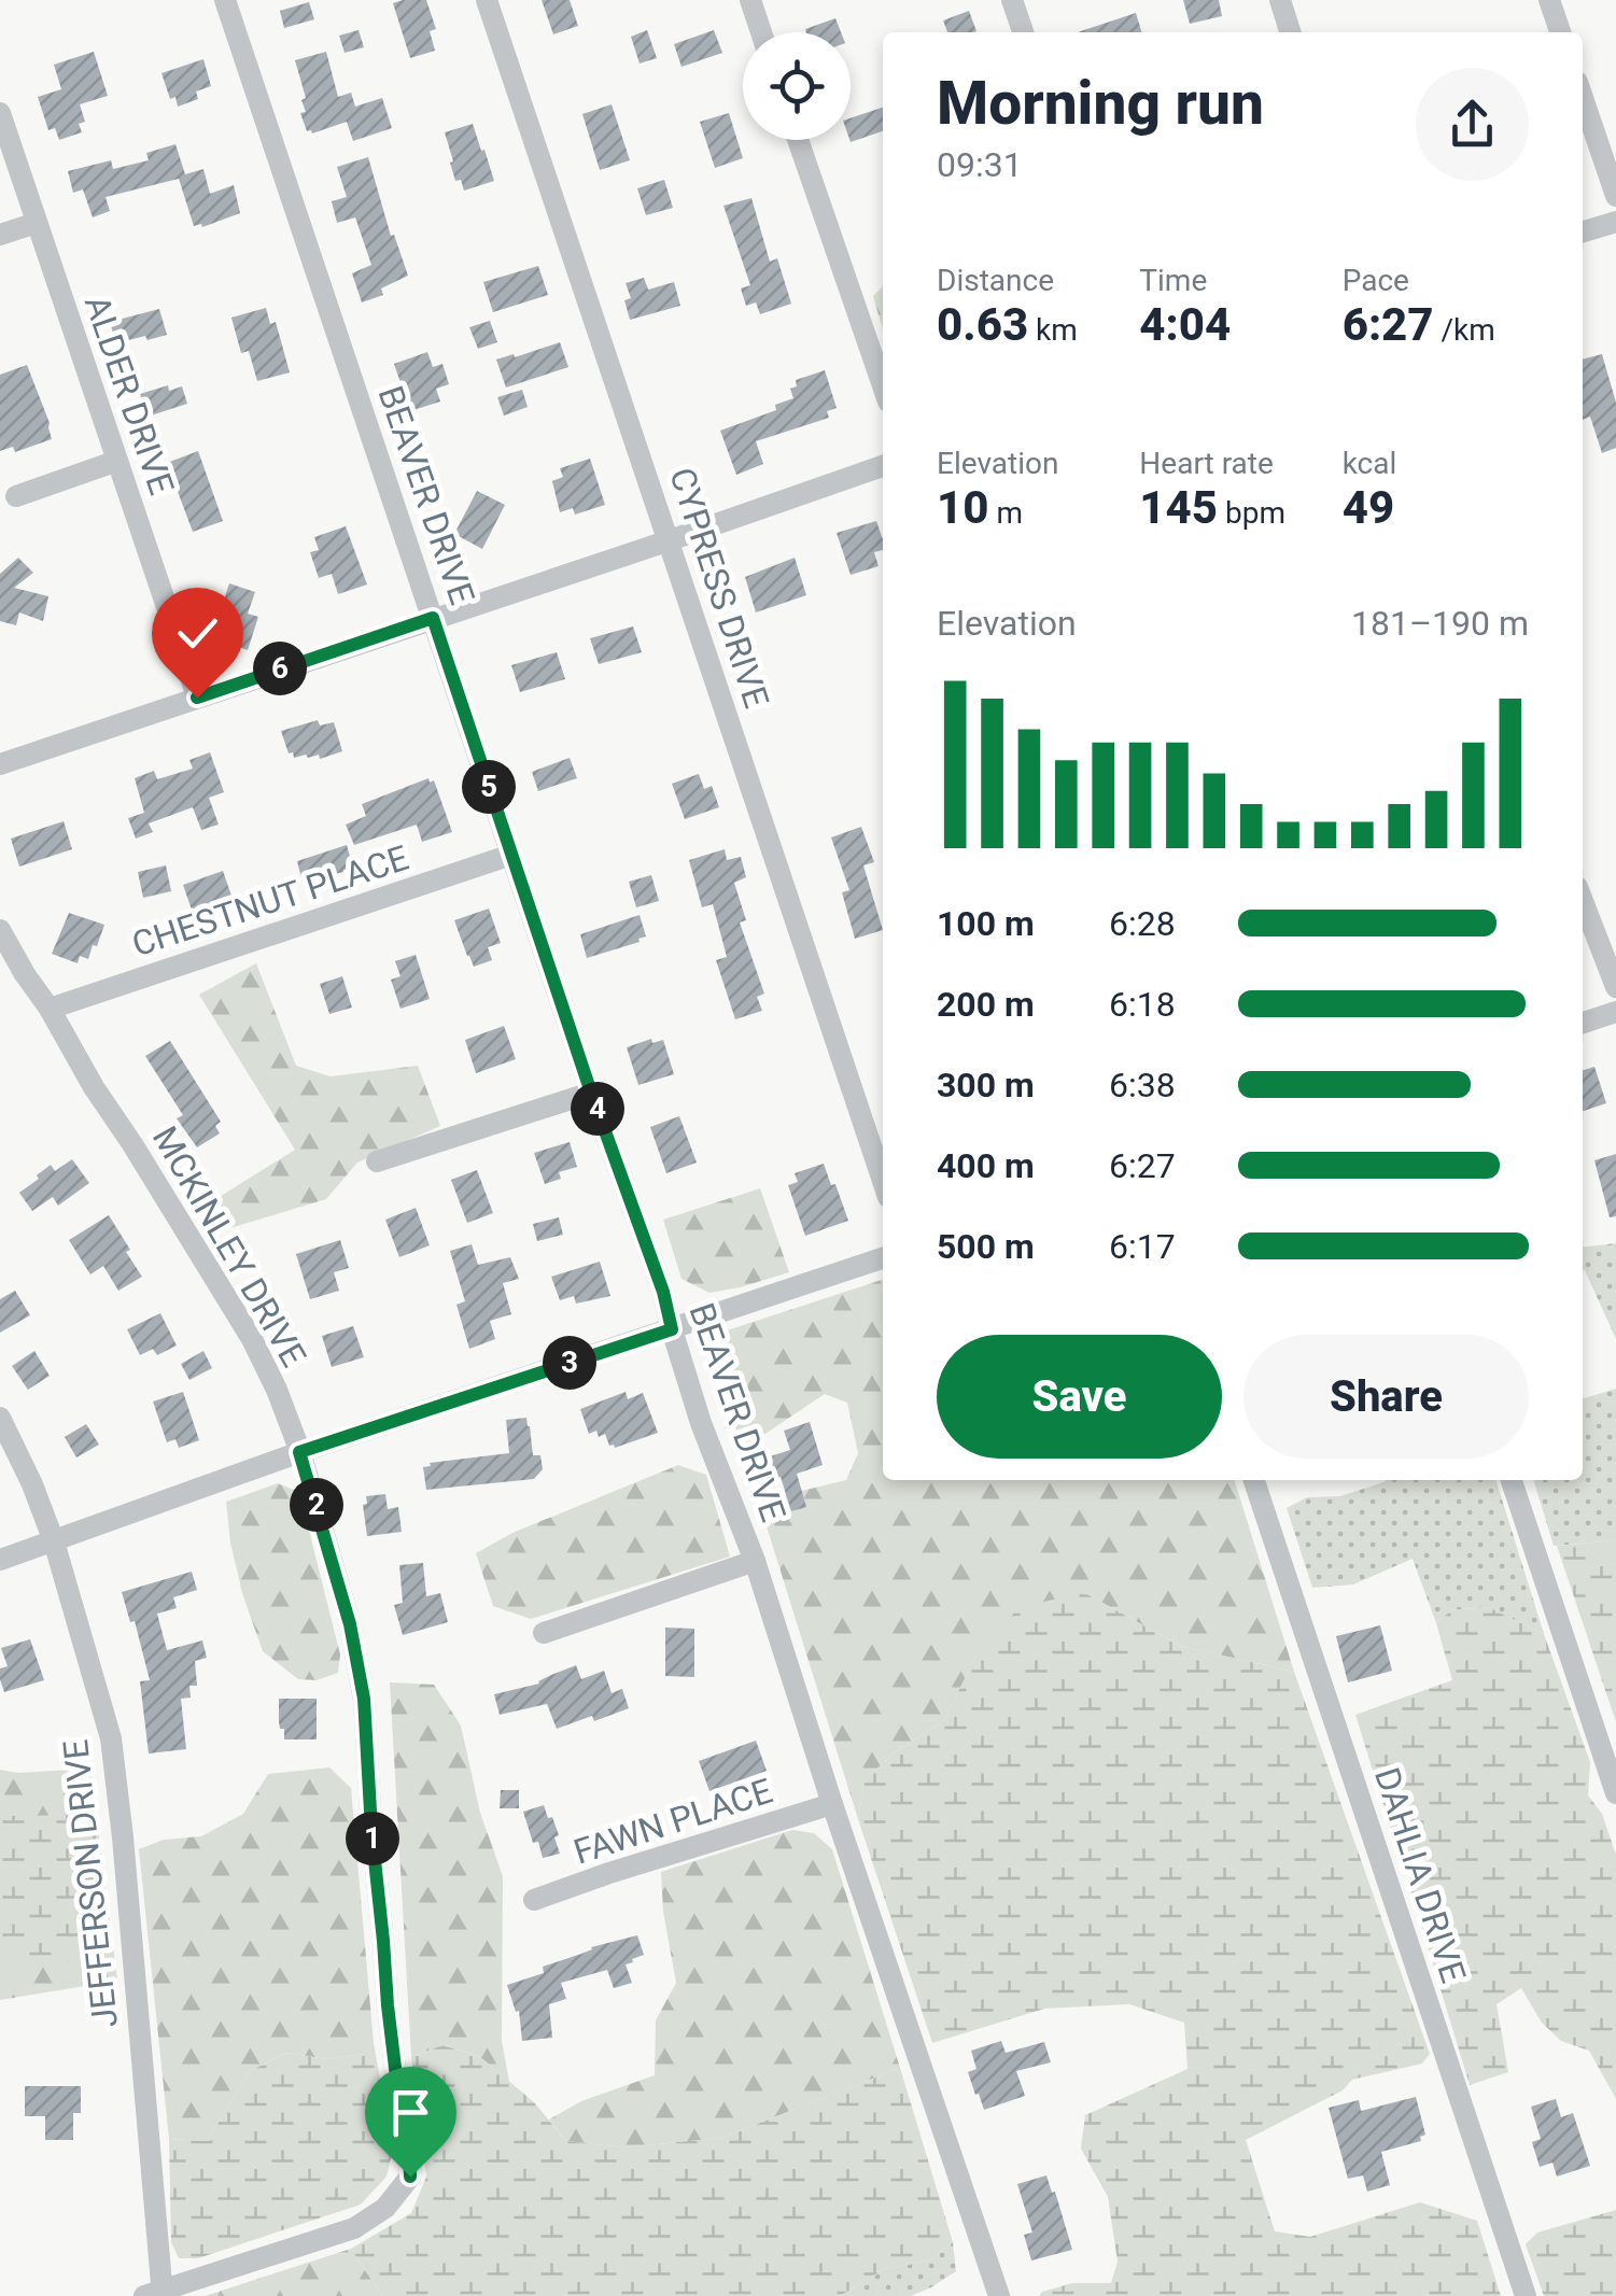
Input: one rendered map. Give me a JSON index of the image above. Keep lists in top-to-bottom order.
{
  "streets": {
    "street": [
      "ALDER DRIVE",
      "BEAVER DRIVE",
      "CYPRESS DRIVE",
      "CHESTNUT PLACE",
      "MCKINLEY DRIVE",
      "FAWN PLACE",
      "DAHLIA DRIVE",
      "JEFFERSON DRIVE"
    ]
  },
  "crossings": [
    ["BEAVER DRIVE", "CHESTNUT PLACE"],
    ["BEAVER DRIVE", "FAWN PLACE"],
    ["CHESTNUT PLACE", "MCKINLEY DRIVE"],
    ["MCKINLEY DRIVE", "JEFFERSON DRIVE"]
  ],
  "page": {
    "heading": ["Morning run", "09:31"],
    "stats": [
      ["Distance", "0.63 km"],
      ["Time", "4:04"],
      ["Pace", "6:27 /km"],
      ["Elevation", "10 m"],
      ["Heart rate", "145 bpm"],
      ["kcal", "49"]
    ],
    "chart": ["Elevation", "181–190 m"],
    "pins": [
      "6",
      "5",
      "4",
      "3",
      "2",
      "1"
    ],
    "list": [
      {
        "name": "100 m",
        "note": "6:28"
      },
      {
        "name": "200 m",
        "note": "6:18"
      },
      {
        "name": "300 m",
        "note": "6:38"
      },
      {
        "name": "400 m",
        "note": "6:27"
      },
      {
        "name": "500 m",
        "note": "6:17"
      }
    ],
    "buttons": ["Save", "Share"]
  }
}
